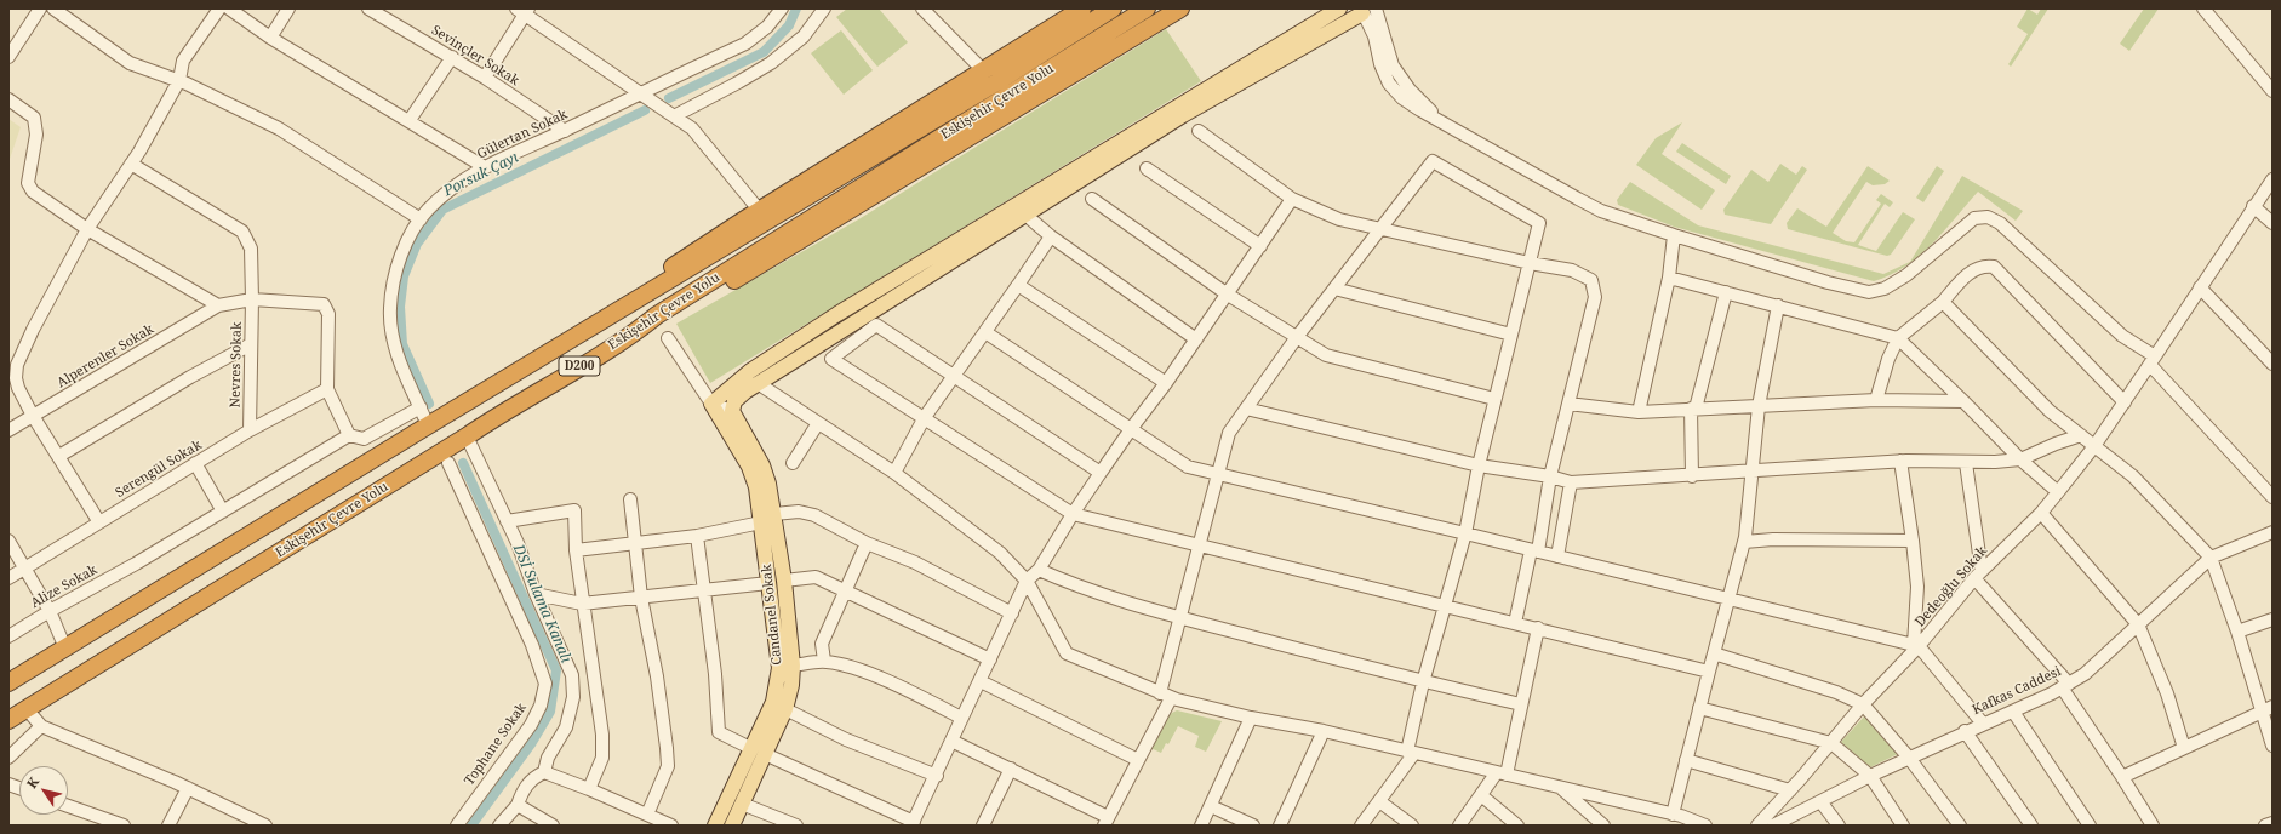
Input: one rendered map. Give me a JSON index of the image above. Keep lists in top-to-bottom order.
{
  "streets": {
    "highway": ["Eskişehir Çevre Yolu", "D200"],
    "main road": ["Candanel Sokak"],
    "street": [
      "Sevinçler Sokak",
      "Gülertan Sokak",
      "Alperenler Sokak",
      "Nevres Sokak",
      "Serengül Sokak",
      "Alize Sokak",
      "Dedeoğlu Sokak",
      "Kafkas Caddesi",
      "Tophane Sokak"
    ]
  },
  "crossings": [
    ["Sevinçler Sokak", "Gülertan Sokak"],
    ["Eskişehir Çevre Yolu", "Gülertan Sokak"],
    ["Nevres Sokak", "Serengül Sokak"]
  ],
  "water": ["Porsuk Çayı", "DSİ Sulama Kanalı"],
  "north": "top left"
}
